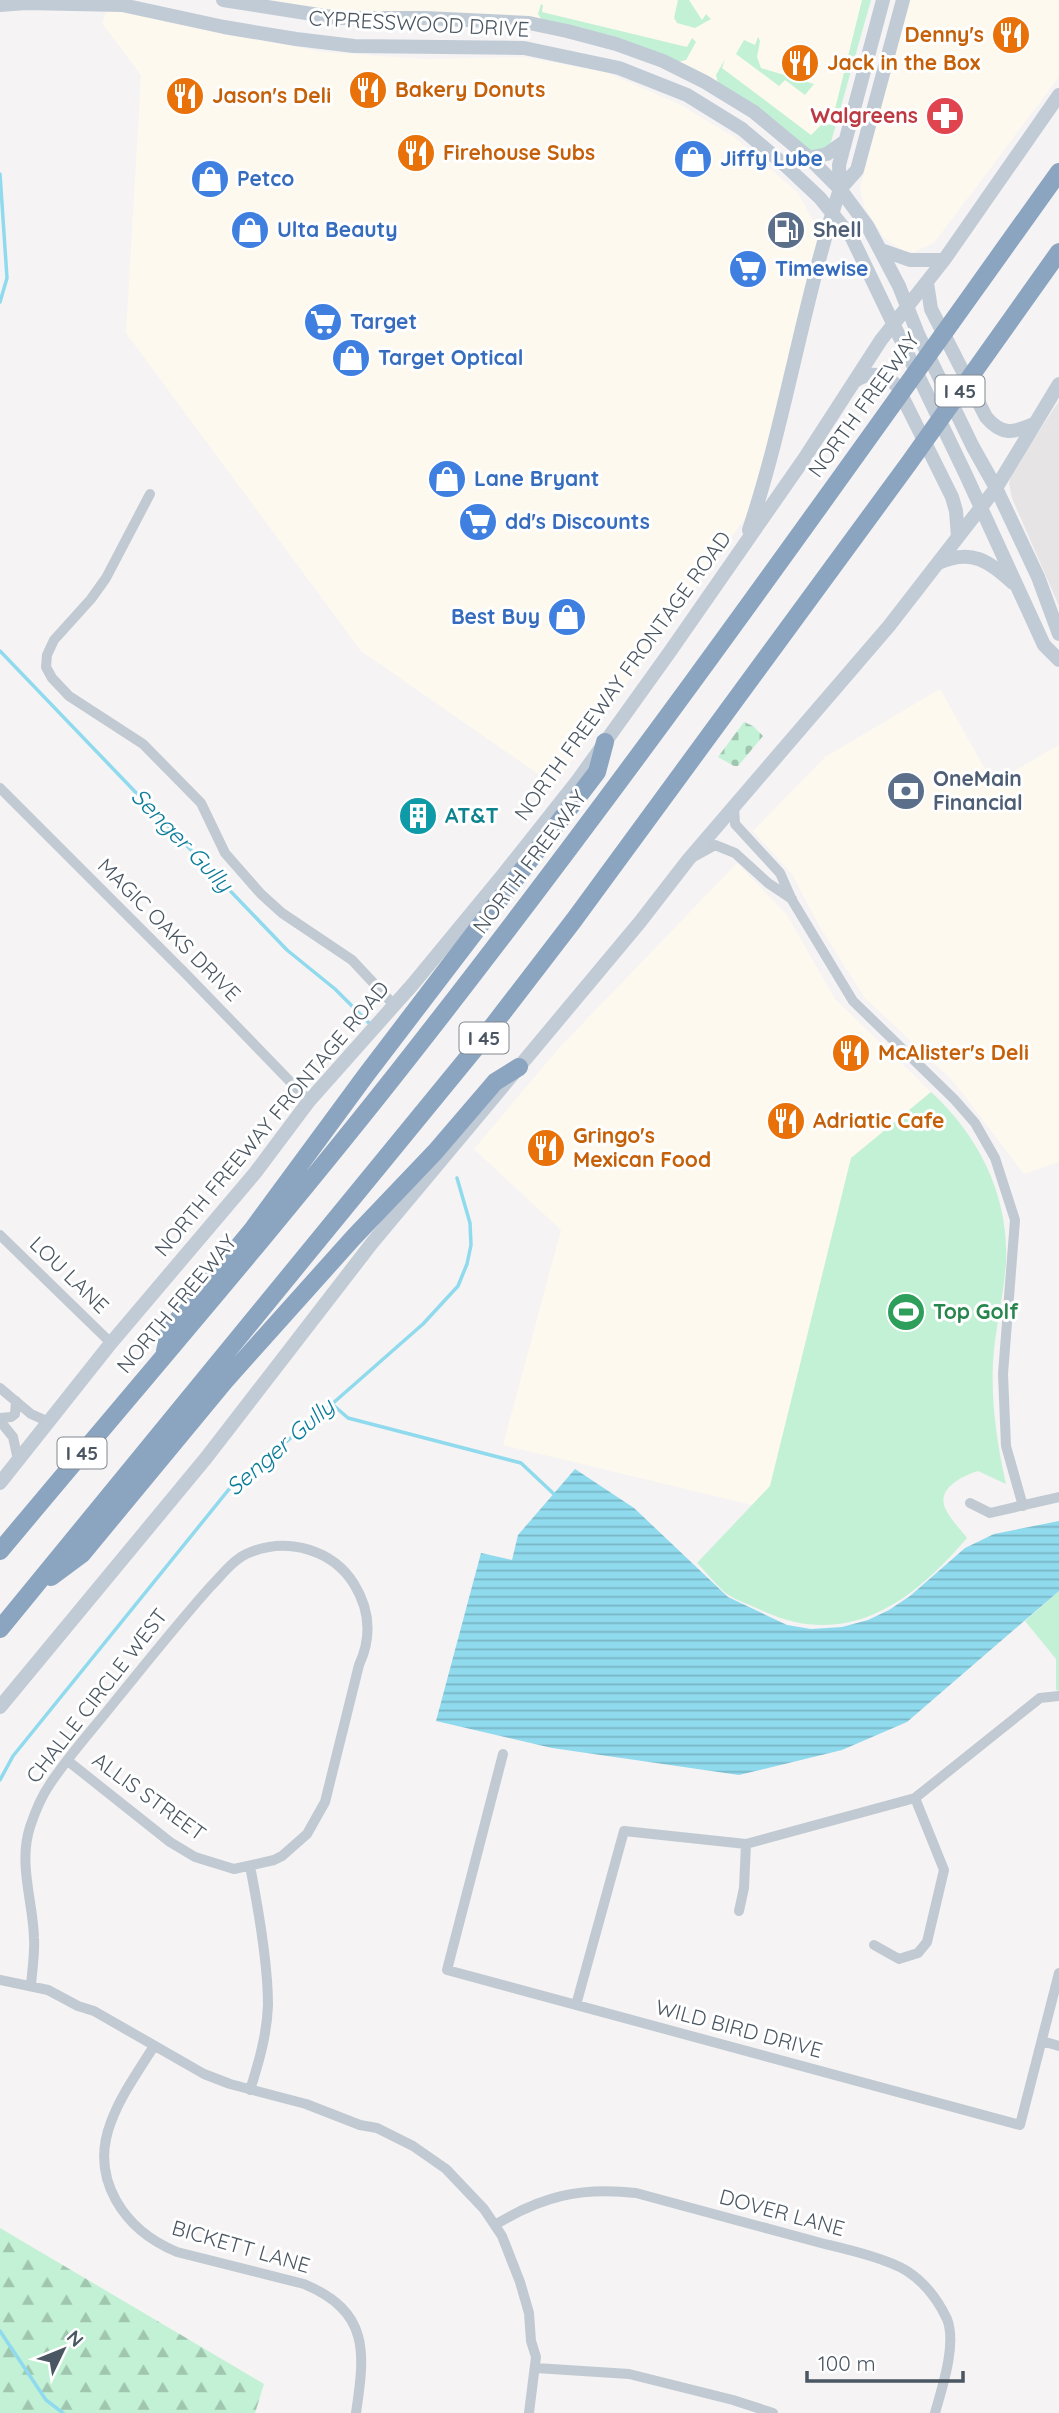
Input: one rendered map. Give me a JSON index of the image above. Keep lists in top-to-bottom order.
{
  "streets": {
    "highway": ["I 45", "NORTH FREEWAY"],
    "main road": ["CYPRESSWOOD DRIVE", "NORTH FREEWAY FRONTAGE ROAD"],
    "street": [
      "MAGIC OAKS DRIVE",
      "LOU LANE",
      "CHALLE CIRCLE WEST",
      "ALLIS STREET",
      "WILD BIRD DRIVE",
      "DOVER LANE",
      "BICKETT LANE"
    ]
  },
  "crossings": [
    ["CYPRESSWOOD DRIVE", "NORTH FREEWAY FRONTAGE ROAD"],
    ["NORTH FREEWAY FRONTAGE ROAD", "MAGIC OAKS DRIVE"],
    ["NORTH FREEWAY FRONTAGE ROAD", "LOU LANE"],
    ["CHALLE CIRCLE WEST", "ALLIS STREET"]
  ],
  "water": ["Senger Gully"],
  "places": {
    "restaurant": [
      "Denny's",
      "Jack in the Box",
      "Bakery Donuts",
      "Jason's Deli",
      "Firehouse Subs",
      "McAlister's Deli",
      "Adriatic Cafe",
      "Gringo's Mexican Food"
    ],
    "pharmacy": ["Walgreens"],
    "shop": [
      "Jiffy Lube",
      "Petco",
      "Ulta Beauty",
      "Target Optical",
      "Lane Bryant",
      "Best Buy"
    ],
    "fuel station": ["Shell"],
    "supermarket": ["Timewise", "Target", "dd's Discounts"],
    "bank": ["OneMain Financial"],
    "building": ["AT&T"],
    "sports": ["Top Golf"]
  },
  "scale_bar": "100 m",
  "north": "top right"
}
